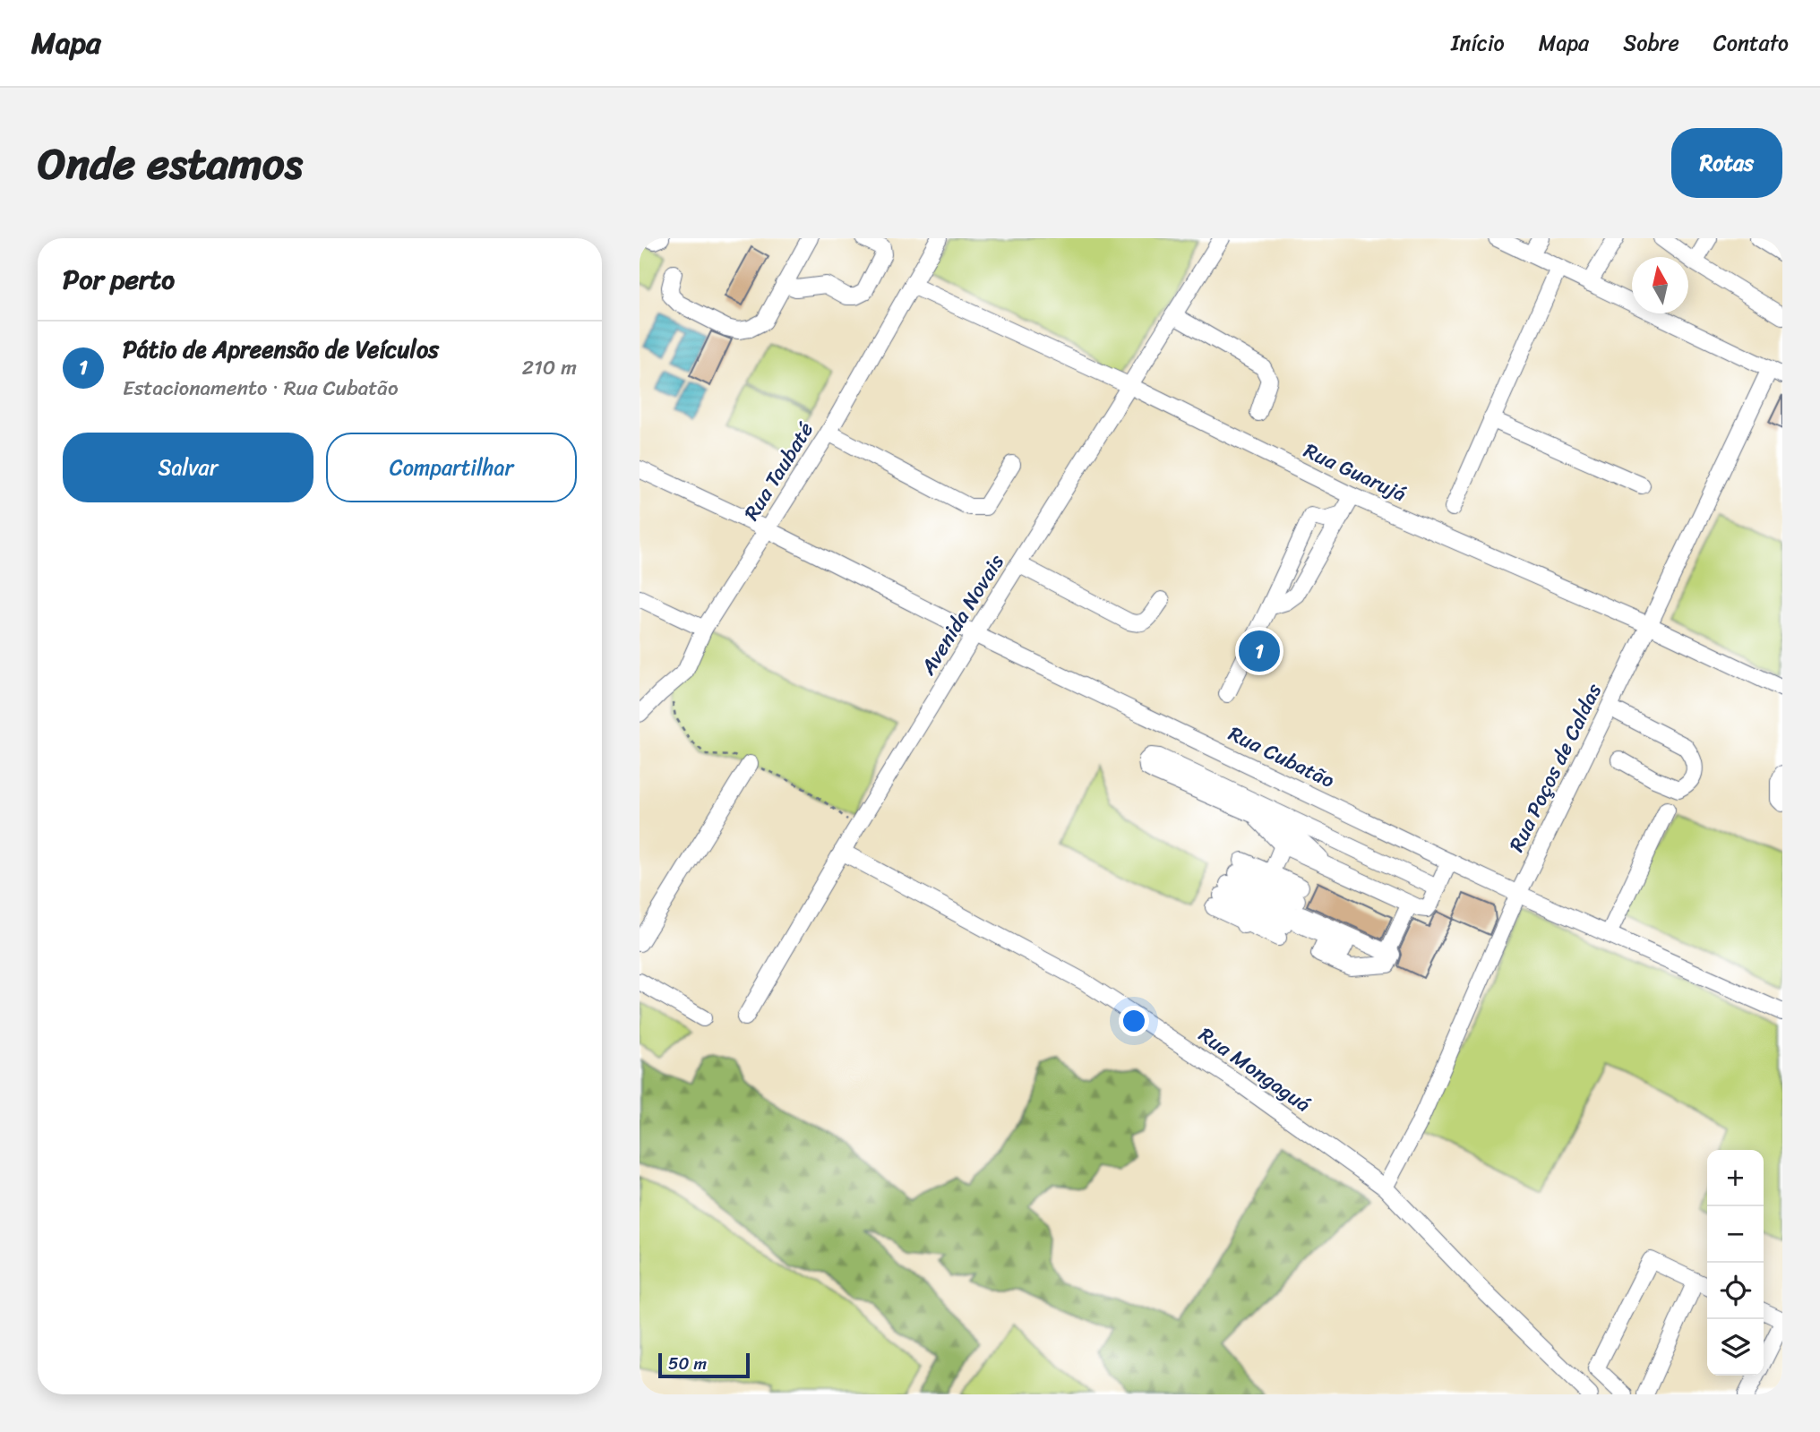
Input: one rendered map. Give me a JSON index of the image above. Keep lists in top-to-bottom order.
{
  "streets": {
    "street": [
      "Rua Taubaté",
      "Rua Guarujá",
      "Avenida Novais",
      "Rua Cubatão",
      "Rua Poços de Caldas",
      "Rua Mongaguá"
    ]
  },
  "crossings": [
    ["Rua Taubaté", "Rua Guarujá"],
    ["Rua Taubaté", "Rua Cubatão"],
    ["Rua Guarujá", "Avenida Novais"],
    ["Rua Guarujá", "Rua Poços de Caldas"],
    ["Avenida Novais", "Rua Cubatão"],
    ["Avenida Novais", "Rua Mongaguá"],
    ["Rua Cubatão", "Rua Poços de Caldas"],
    ["Rua Poços de Caldas", "Rua Mongaguá"]
  ],
  "scale_bar": "50 m",
  "north": "top",
  "page": {
    "header": "Mapa",
    "nav": [
      "Início",
      "Mapa",
      "Sobre",
      "Contato"
    ],
    "title": "Onde estamos",
    "buttons": [
      "Rotas",
      ["Salvar", "Compartilhar"]
    ],
    "heading": "Por perto",
    "list": [
      {
        "mark": "1",
        "name": "Pátio de Apreensão de Veículos",
        "note": "Estacionamento · Rua Cubatão",
        "value": "210 m"
      }
    ],
    "pins": "1",
    "map_buttons": ["+", "−"],
    "scale": "50 m"
  }
}
